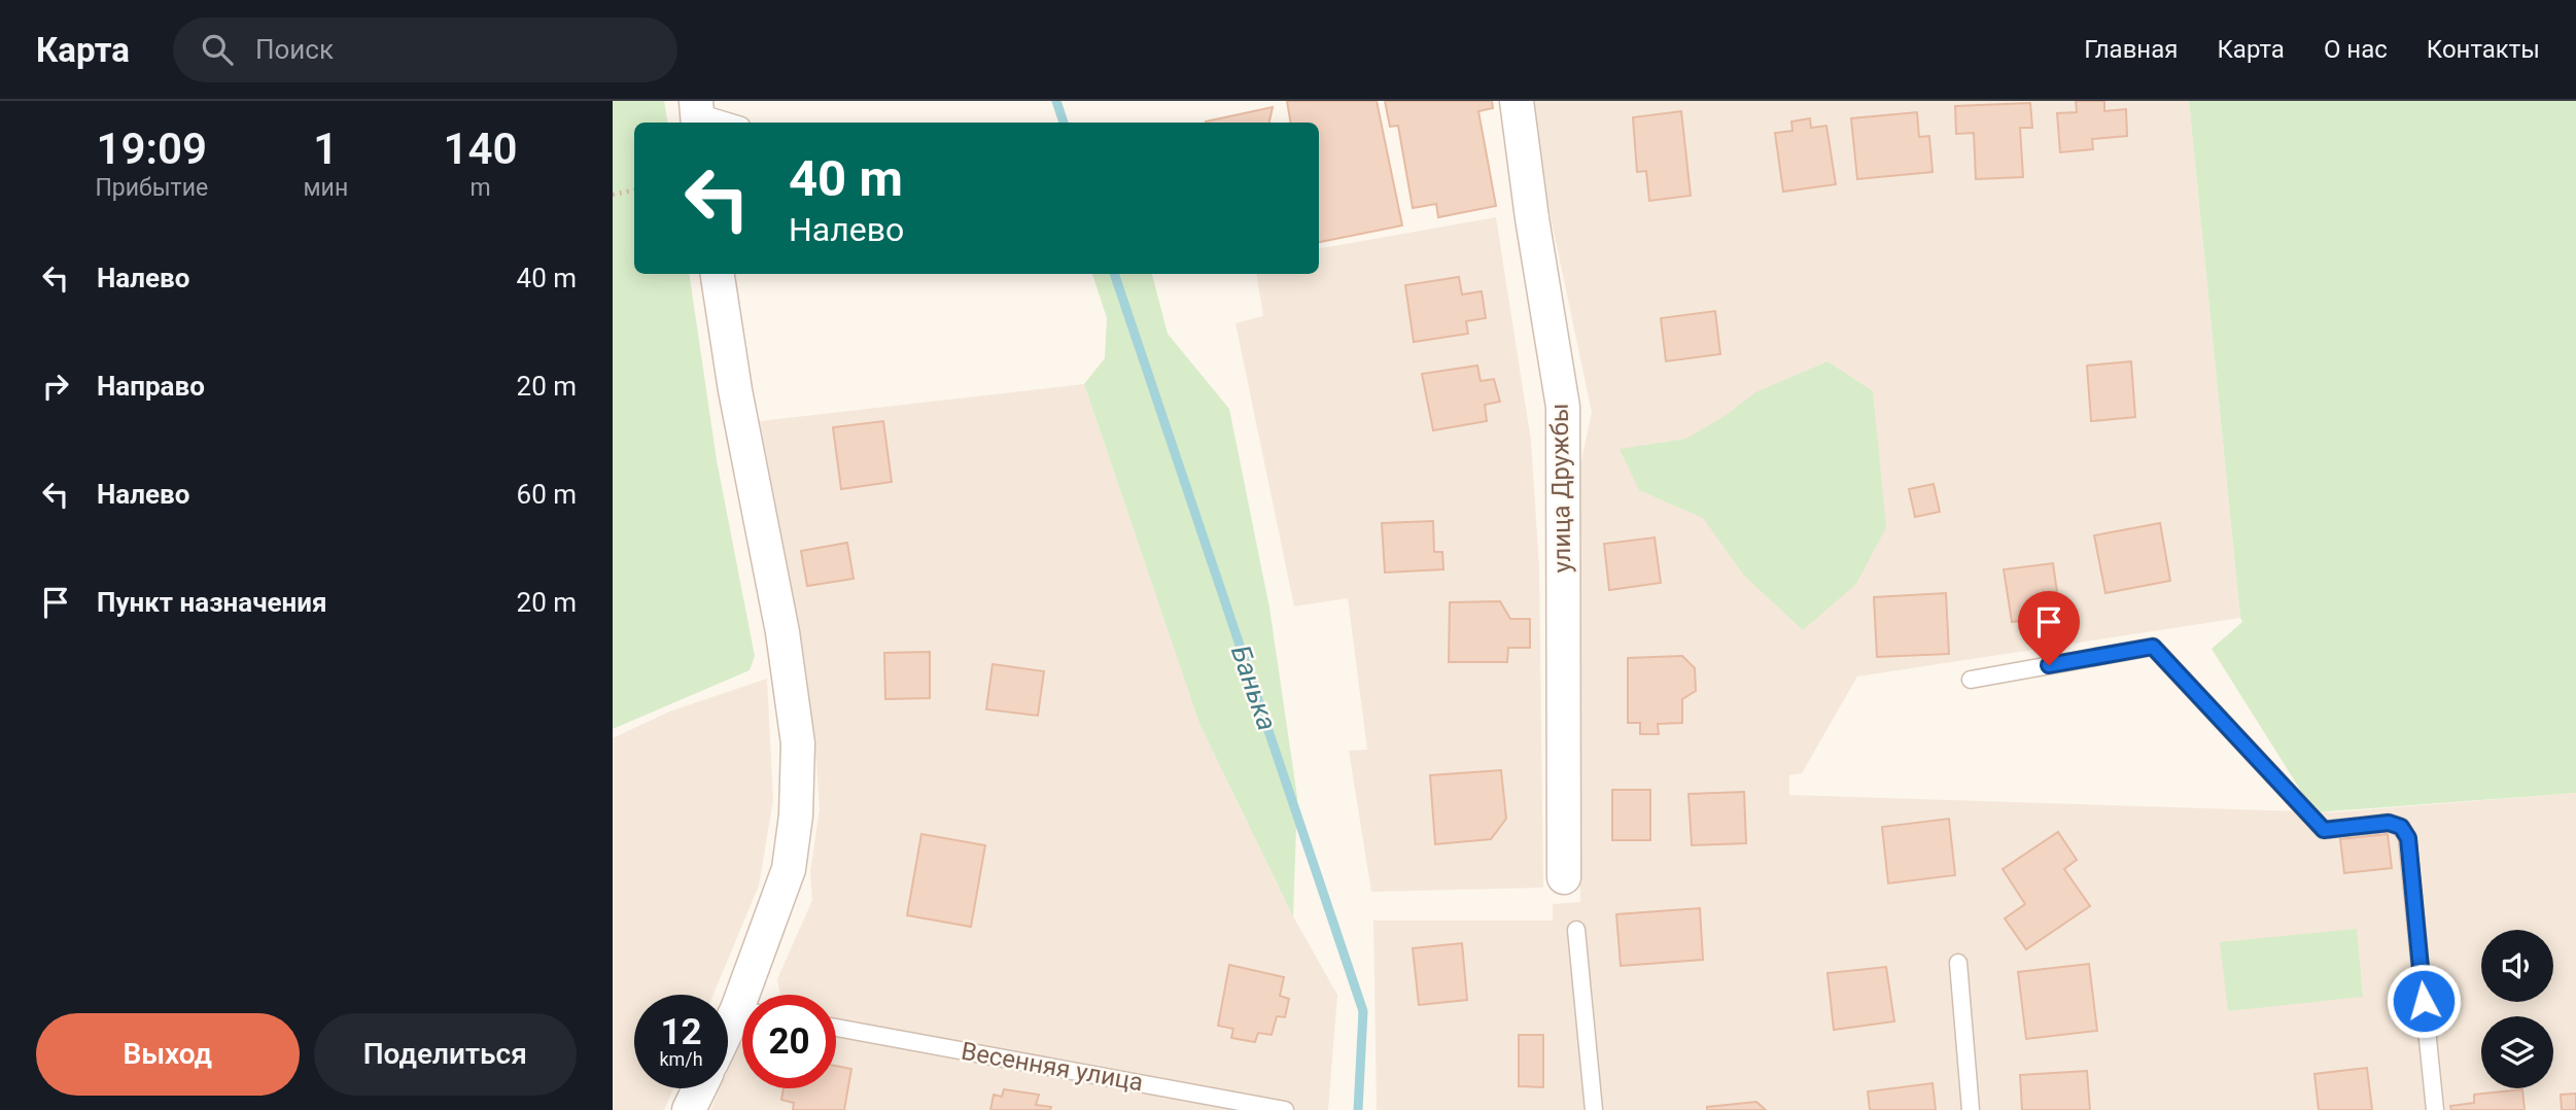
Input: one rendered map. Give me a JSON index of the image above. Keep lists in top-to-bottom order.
{
  "streets": {
    "street": ["улица Дружбы"],
    "lane": ["Весенняя улица"]
  },
  "water": ["Банька"],
  "page": {
    "header": "Карта",
    "search": "Поиск",
    "nav": [
      "Главная",
      "Карта",
      "О нас",
      "Контакты"
    ],
    "eta": [
      "19:09",
      "Прибытие",
      "1",
      "мин",
      "140",
      "m"
    ],
    "turn": ["40 m", "Налево"],
    "list": [
      {
        "name": "Налево",
        "value": "40 m"
      },
      {
        "name": "Направо",
        "value": "20 m"
      },
      {
        "name": "Налево",
        "value": "60 m"
      },
      {
        "name": "Пункт назначения",
        "value": "20 m"
      }
    ],
    "speed": "12 km/h",
    "limit": "20",
    "buttons": ["Выход", "Поделиться"]
  }
}
